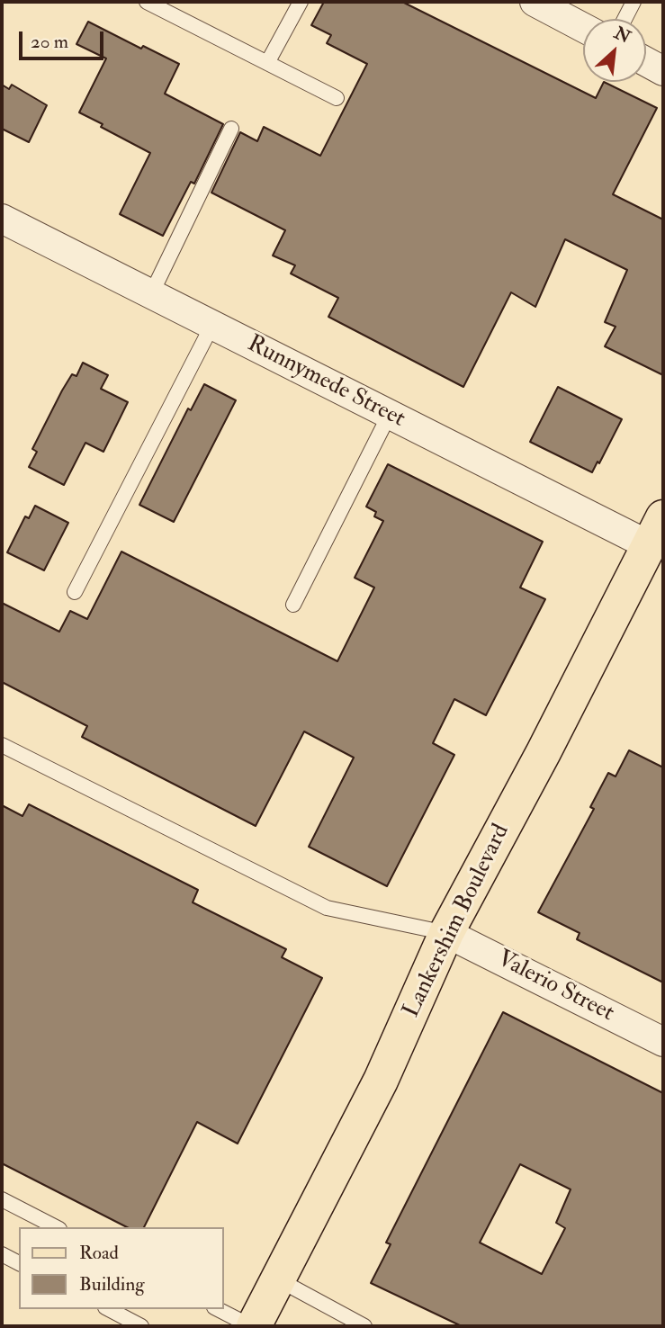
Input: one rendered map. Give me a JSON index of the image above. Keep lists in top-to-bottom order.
{
  "streets": {
    "main road": ["Lankershim Boulevard"],
    "street": ["Runnymede Street", "Valerio Street"]
  },
  "crossings": [
    ["Runnymede Street", "Lankershim Boulevard"],
    ["Lankershim Boulevard", "Valerio Street"]
  ],
  "legend": ["Road", "Building"],
  "scale_bar": "20 m",
  "north": "top right"
}
